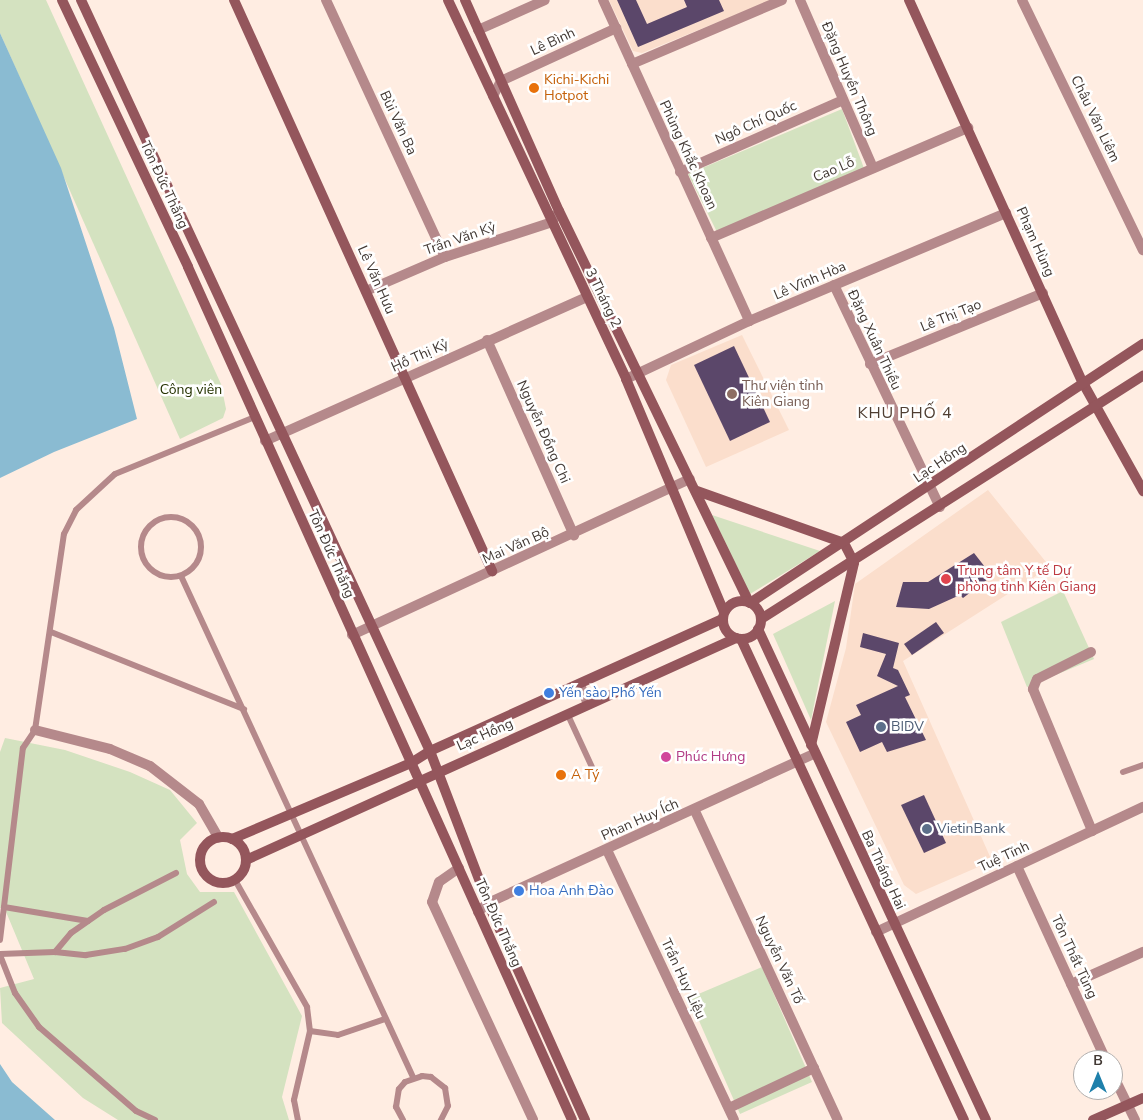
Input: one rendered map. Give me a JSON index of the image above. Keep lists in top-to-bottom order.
{
  "streets": {
    "street": [
      "Lê Bình",
      "Đặng Huyền Thông",
      "Châu Văn Liêm",
      "Bùi Văn Ba",
      "Ngô Chí Quốc",
      "Phùng Khắc Khoan",
      "Cao Lỗ",
      "Tôn Đức Thắng",
      "Trần Văn Kỷ",
      "Phạm Hùng",
      "Lê Văn Hưu",
      "Lê Vĩnh Hòa",
      "3 Tháng 2",
      "Lê Thị Tạo",
      "Đặng Xuân Thiều",
      "Hồ Thị Kỷ",
      "Nguyễn Đổng Chi",
      "Lạc Hồng",
      "Mai Văn Bộ",
      "Phan Huy Ích",
      "Tuệ Tĩnh",
      "Ba Tháng Hai",
      "Tôn Thất Tùng",
      "Nguyễn Văn Tố",
      "Trần Huy Liệu"
    ]
  },
  "crossings": [
    ["Lê Bình", "Phùng Khắc Khoan"],
    ["Lê Bình", "3 Tháng 2"],
    ["Đặng Huyền Thông", "Ngô Chí Quốc"],
    ["Đặng Huyền Thông", "Cao Lỗ"],
    ["Bùi Văn Ba", "Trần Văn Kỷ"],
    ["Ngô Chí Quốc", "Phùng Khắc Khoan"],
    ["Phùng Khắc Khoan", "Cao Lỗ"],
    ["Phùng Khắc Khoan", "Lê Vĩnh Hòa"],
    ["Cao Lỗ", "Phạm Hùng"],
    ["Tôn Đức Thắng", "Hồ Thị Kỷ"],
    ["Tôn Đức Thắng", "Lạc Hồng"],
    ["Tôn Đức Thắng", "Mai Văn Bộ"],
    ["Tôn Đức Thắng", "Phan Huy Ích"],
    ["Trần Văn Kỷ", "Lê Văn Hưu"],
    ["Trần Văn Kỷ", "3 Tháng 2"],
    ["Phạm Hùng", "Lê Vĩnh Hòa"],
    ["Phạm Hùng", "Lê Thị Tạo"],
    ["Phạm Hùng", "Lạc Hồng"],
    ["Lê Văn Hưu", "Hồ Thị Kỷ"],
    ["Lê Văn Hưu", "Mai Văn Bộ"],
    ["Lê Vĩnh Hòa", "3 Tháng 2"],
    ["Lê Vĩnh Hòa", "Đặng Xuân Thiều"],
    ["3 Tháng 2", "Hồ Thị Kỷ"],
    ["3 Tháng 2", "Lạc Hồng"],
    ["3 Tháng 2", "Mai Văn Bộ"],
    ["3 Tháng 2", "Ba Tháng Hai"],
    ["Lê Thị Tạo", "Đặng Xuân Thiều"],
    ["Đặng Xuân Thiều", "Lạc Hồng"],
    ["Hồ Thị Kỷ", "Nguyễn Đổng Chi"],
    ["Nguyễn Đổng Chi", "Mai Văn Bộ"],
    ["Lạc Hồng", "Ba Tháng Hai"],
    ["Phan Huy Ích", "Ba Tháng Hai"],
    ["Phan Huy Ích", "Nguyễn Văn Tố"],
    ["Phan Huy Ích", "Trần Huy Liệu"],
    ["Tuệ Tĩnh", "Ba Tháng Hai"],
    ["Tuệ Tĩnh", "Tôn Thất Tùng"]
  ],
  "districts": ["KHU PHỐ 4"],
  "parks": ["Công viên"],
  "places": [
    "Kichi-Kichi Hotpot",
    "Thư viện tỉnh Kiên Giang",
    "Trung tâm Y tế Dự phòng tỉnh Kiên Giang",
    "Yến sào Phố Yến",
    "BIDV",
    "Phúc Hưng",
    "A Tý",
    "VietinBank",
    "Hoa Anh Đào"
  ],
  "north": "top"
}
